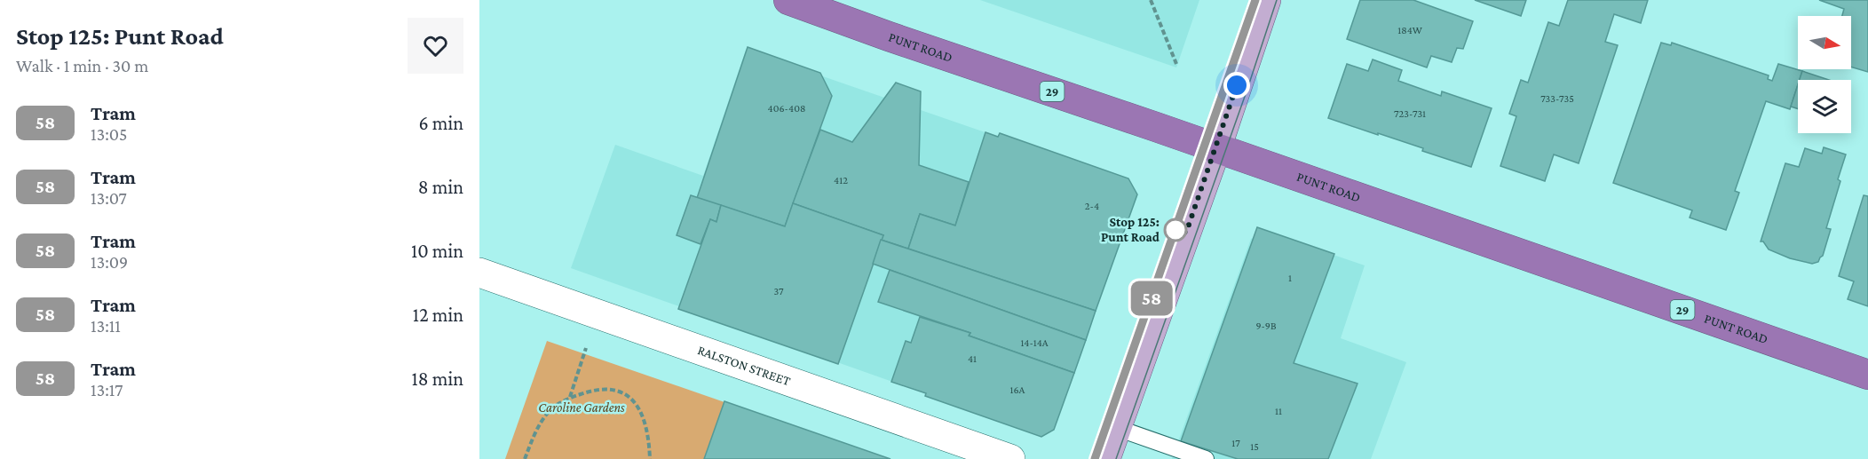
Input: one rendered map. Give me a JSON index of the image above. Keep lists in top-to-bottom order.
{
  "streets": {
    "highway": ["PUNT ROAD", "29"],
    "street": ["RALSTON STREET"]
  },
  "parks": ["Caroline Gardens"],
  "places": ["Stop 125: Punt Road"],
  "lines": ["tram line 58"],
  "house_numbers": [
    "184W",
    "733-735",
    "406-408",
    "723-731",
    "412",
    "2-4",
    "1",
    "37",
    "9-9B",
    "14-14A",
    "41",
    "16A",
    "11",
    "17",
    "15"
  ],
  "north": "right",
  "page": {
    "heading": ["Stop 125: Punt Road", "Walk · 1 min · 30 m"],
    "on_map": "58",
    "list": [
      {
        "mark": "58",
        "name": "Tram",
        "note": "13:05",
        "value": "6 min"
      },
      {
        "mark": "58",
        "name": "Tram",
        "note": "13:07",
        "value": "8 min"
      },
      {
        "mark": "58",
        "name": "Tram",
        "note": "13:09",
        "value": "10 min"
      },
      {
        "mark": "58",
        "name": "Tram",
        "note": "13:11",
        "value": "12 min"
      },
      {
        "mark": "58",
        "name": "Tram",
        "note": "13:17",
        "value": "18 min"
      }
    ]
  }
}
